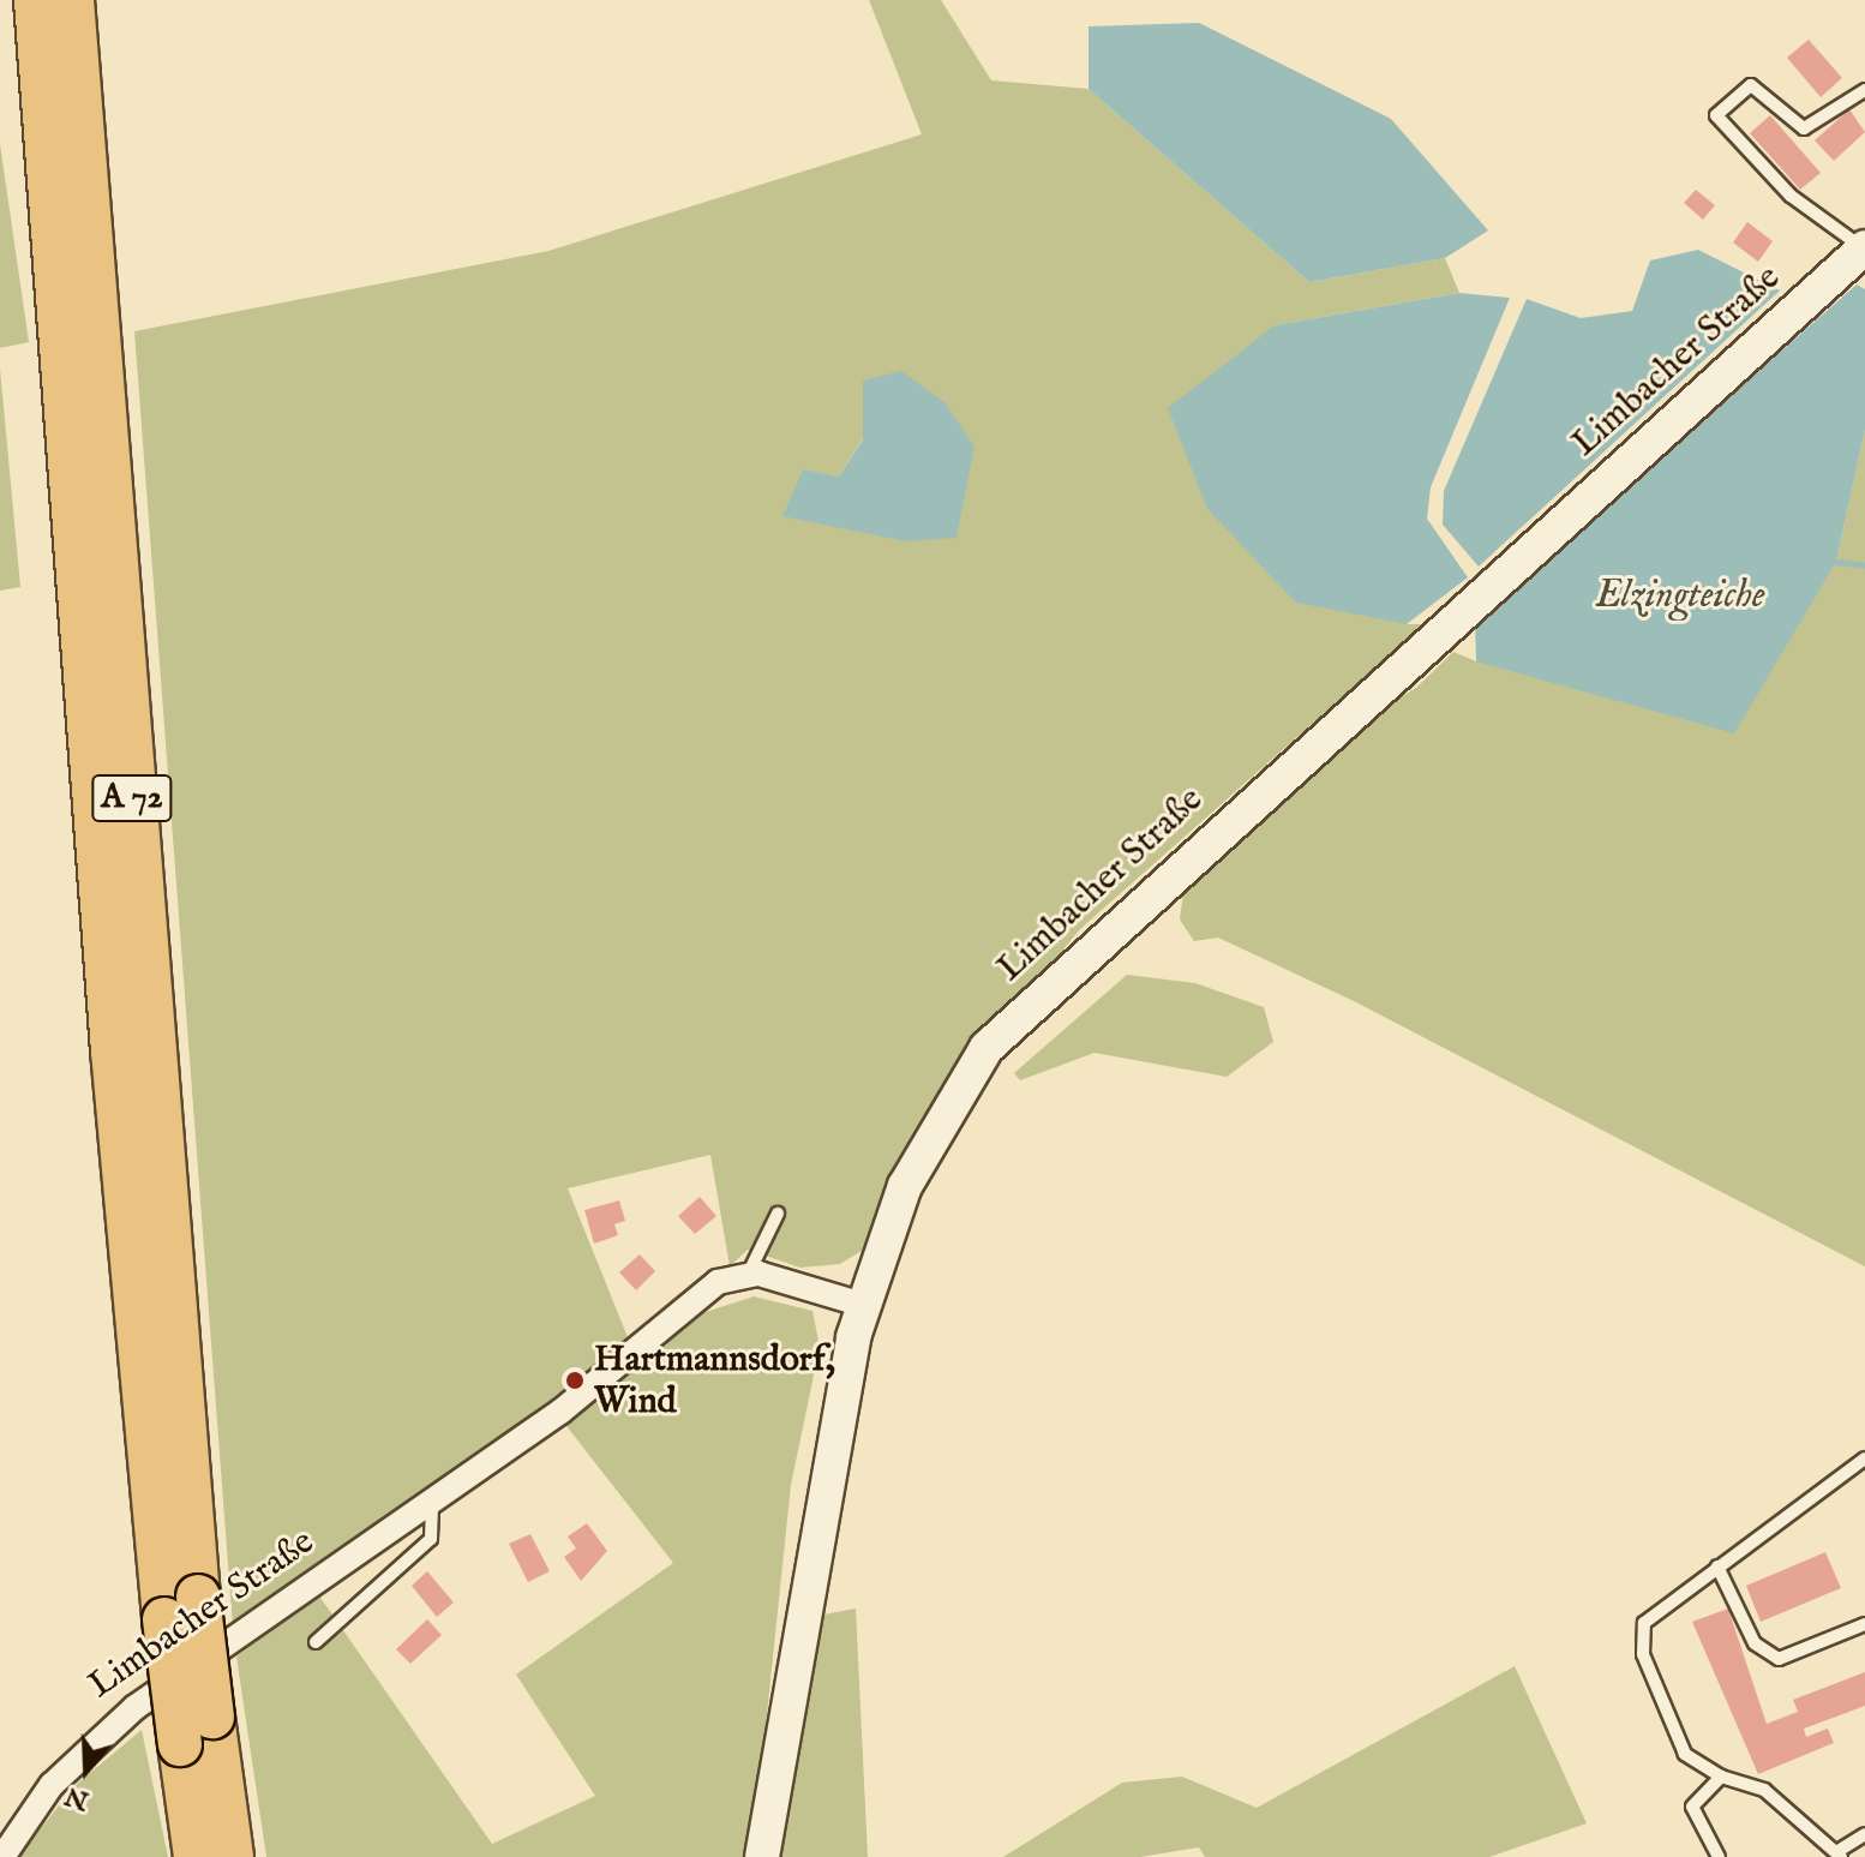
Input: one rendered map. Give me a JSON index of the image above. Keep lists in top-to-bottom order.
{
  "streets": {
    "highway": ["A 72"],
    "main road": ["Limbacher Straße"]
  },
  "water": ["Elzingteiche"],
  "places": ["Hartmannsdorf, Wind"],
  "north": "bottom"
}
